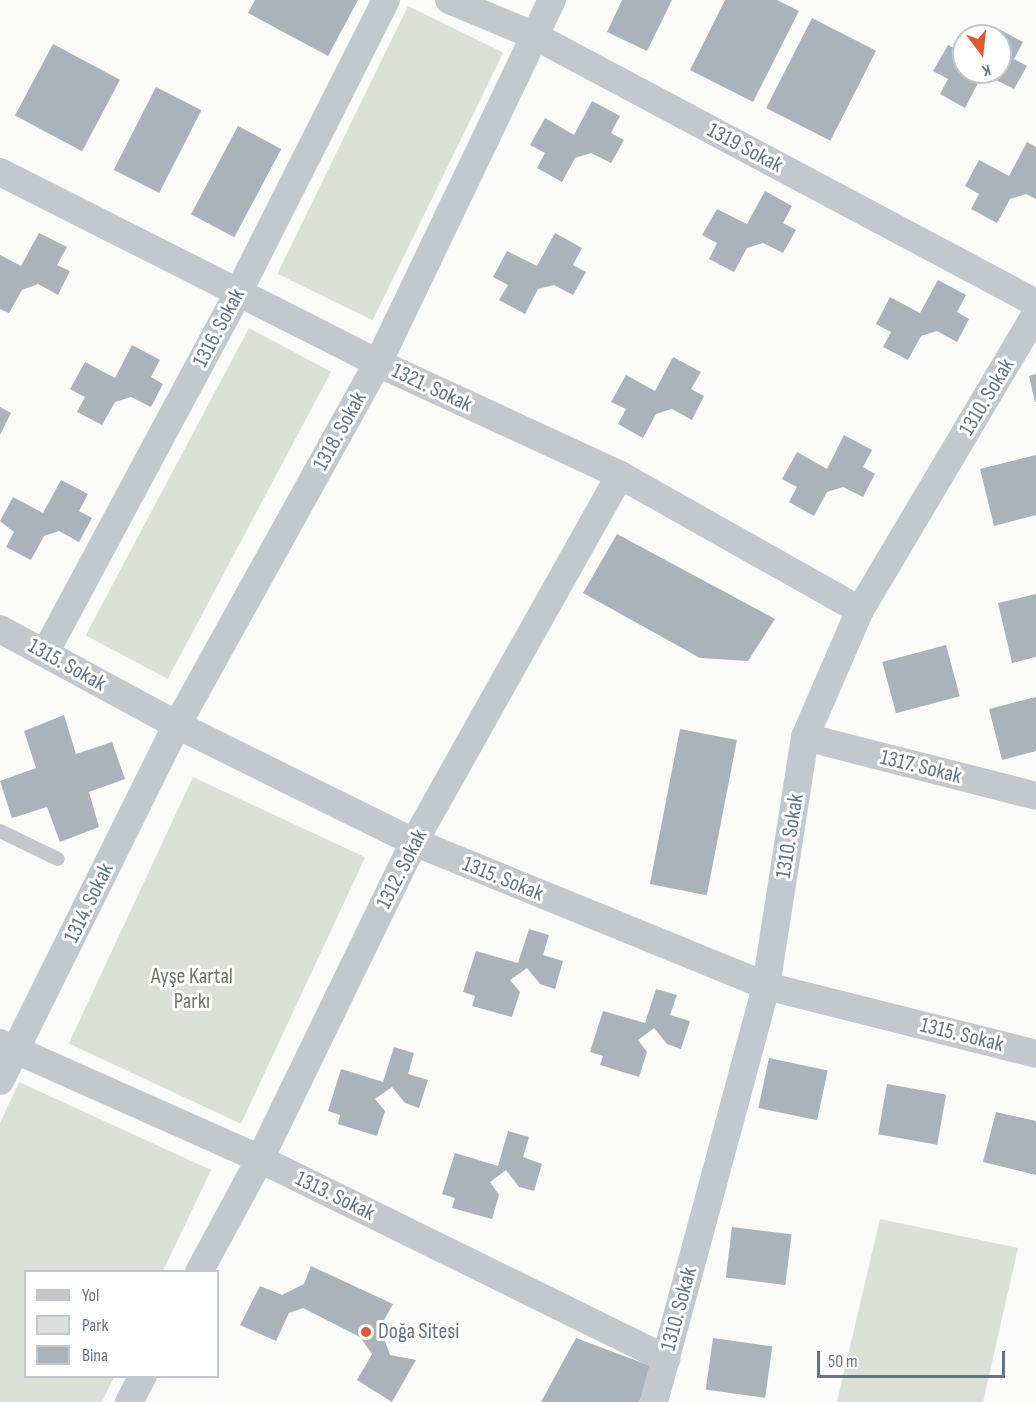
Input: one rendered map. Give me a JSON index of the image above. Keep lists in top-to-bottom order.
{
  "streets": {
    "street": [
      "1319 Sokak",
      "1316. Sokak",
      "1321. Sokak",
      "1310. Sokak",
      "1318. Sokak",
      "1315. Sokak",
      "1317. Sokak",
      "1312. Sokak",
      "1314. Sokak",
      "1313. Sokak"
    ]
  },
  "crossings": [
    ["1319 Sokak", "1318. Sokak"],
    ["1316. Sokak", "1321. Sokak"],
    ["1316. Sokak", "1315. Sokak"],
    ["1321. Sokak", "1310. Sokak"],
    ["1321. Sokak", "1318. Sokak"],
    ["1321. Sokak", "1312. Sokak"],
    ["1310. Sokak", "1315. Sokak"],
    ["1310. Sokak", "1317. Sokak"],
    ["1310. Sokak", "1313. Sokak"],
    ["1318. Sokak", "1315. Sokak"],
    ["1318. Sokak", "1314. Sokak"],
    ["1315. Sokak", "1312. Sokak"],
    ["1315. Sokak", "1314. Sokak"],
    ["1312. Sokak", "1313. Sokak"],
    ["1314. Sokak", "1313. Sokak"]
  ],
  "parks": ["Ayşe Kartal Parkı"],
  "places": ["Doğa Sitesi"],
  "legend": ["Yol", "Park", "Bina"],
  "scale_bar": "50 m",
  "north": "bottom"
}
